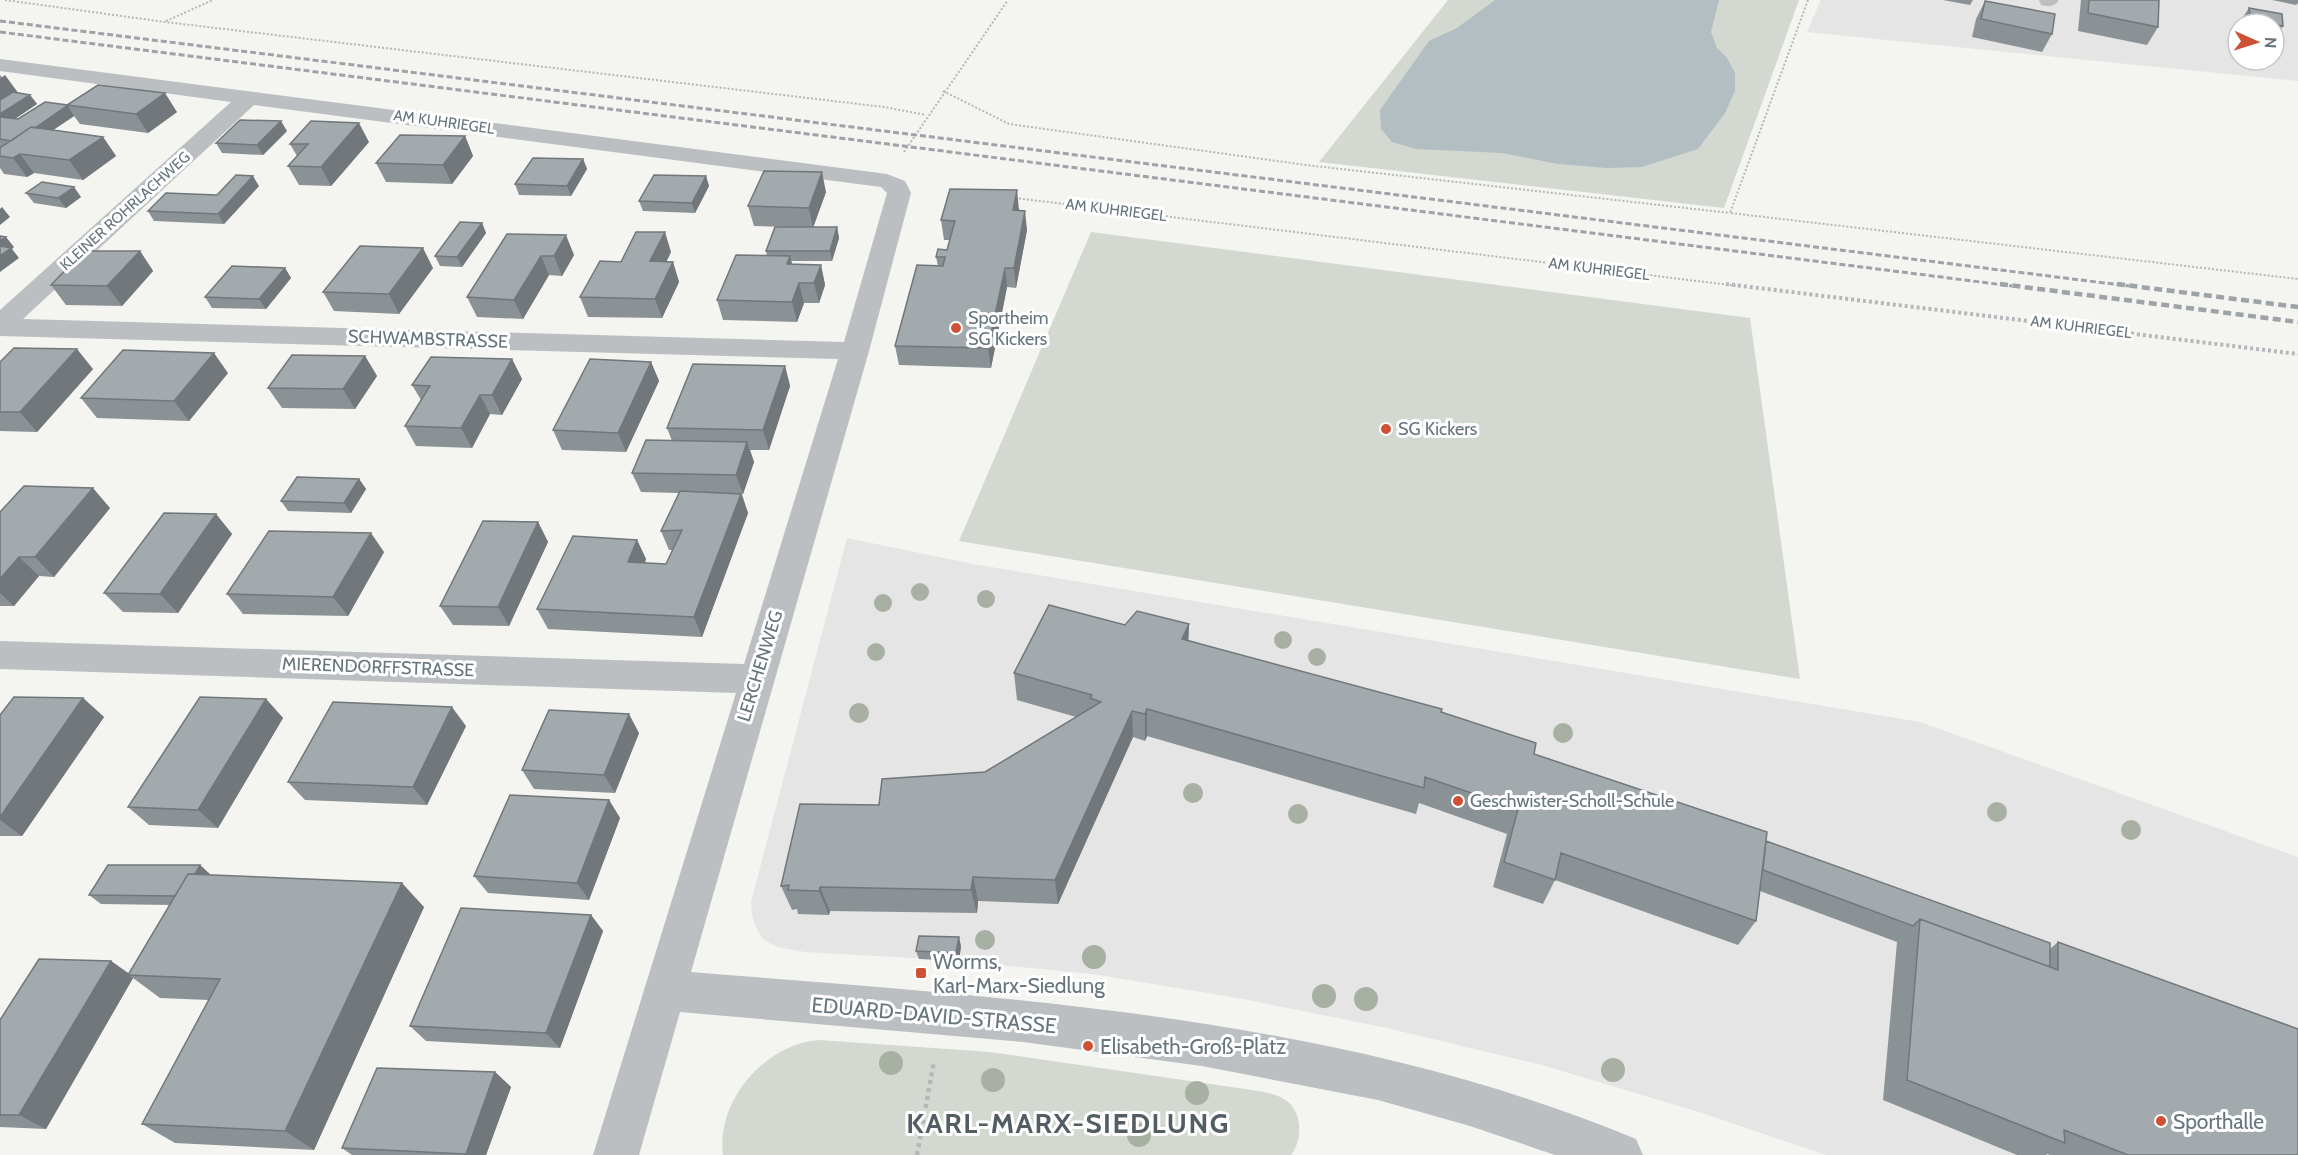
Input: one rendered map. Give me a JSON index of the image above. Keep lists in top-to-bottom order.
{
  "streets": {
    "street": [
      "AM KUHRIEGEL",
      "KLEINER ROHRLACHWEG",
      "SCHWAMBSTRASSE",
      "LERCHENWEG",
      "MIERENDORFFSTRASSE",
      "EDUARD-DAVID-STRASSE"
    ]
  },
  "crossings": [
    ["AM KUHRIEGEL", "KLEINER ROHRLACHWEG"],
    ["AM KUHRIEGEL", "LERCHENWEG"],
    ["KLEINER ROHRLACHWEG", "SCHWAMBSTRASSE"],
    ["SCHWAMBSTRASSE", "LERCHENWEG"],
    ["LERCHENWEG", "MIERENDORFFSTRASSE"],
    ["LERCHENWEG", "EDUARD-DAVID-STRASSE"]
  ],
  "districts": ["KARL-MARX-SIEDLUNG"],
  "places": {
    "other": [
      "Sportheim SG Kickers",
      "SG Kickers",
      "Geschwister-Scholl-Schule",
      "Elisabeth-Groß-Platz",
      "Sporthalle"
    ],
    "transit": ["Worms, Karl-Marx-Siedlung"]
  },
  "north": "right"
}
